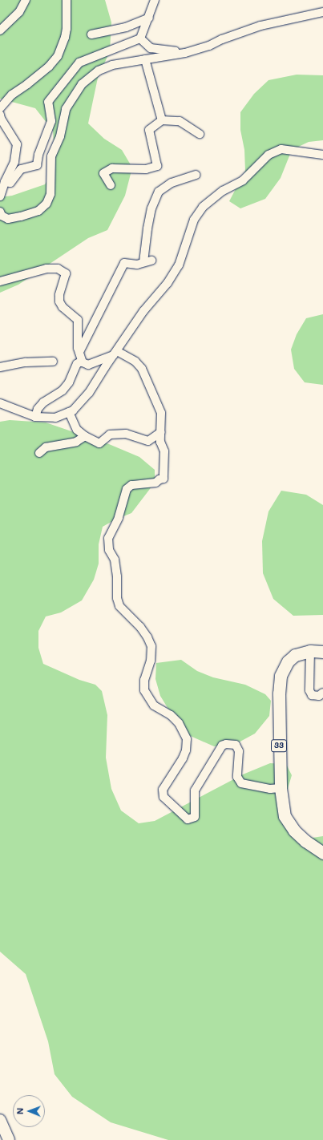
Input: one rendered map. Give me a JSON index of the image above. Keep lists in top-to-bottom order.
{
  "streets": {
    "main road": ["33"]
  },
  "north": "left"
}
